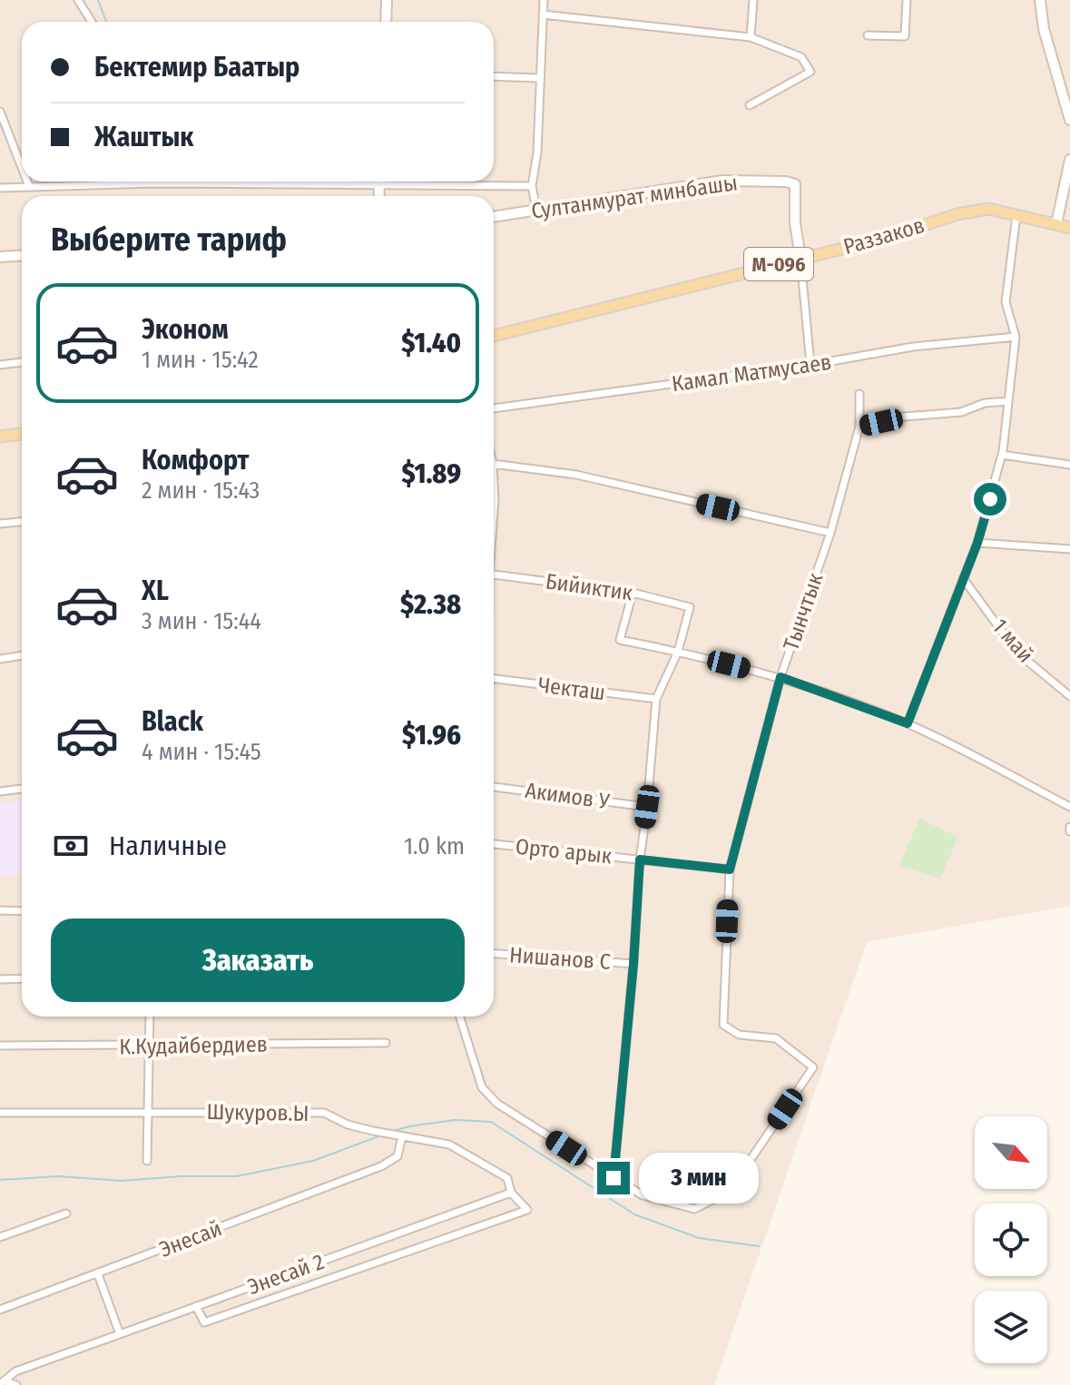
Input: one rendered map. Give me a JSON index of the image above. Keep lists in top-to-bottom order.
{
  "streets": {
    "main road": ["Раззаков", "М-096"],
    "street": [
      "Султанмурат минбашы",
      "Камал Матмусаев",
      "Бийиктик",
      "Тынчтык",
      "1 май",
      "Чекташ",
      "Акимов У",
      "Орто арык",
      "Нишанов С",
      "К.Кудайбердиев",
      "Шукуров.Ы",
      "Энесай",
      "Энесай 2"
    ]
  },
  "crossings": [
    ["Султанмурат минбашы", "Раззаков"],
    ["Тынчтык", "Орто арык"],
    ["Шукуров.Ы", "Энесай"],
    ["Шукуров.Ы", "Энесай 2"]
  ],
  "north": "bottom right",
  "page": {
    "banner": ["Бектемир Баатыр", "Жаштык"],
    "heading": "Выберите тариф",
    "list": [
      {
        "name": "Эконом",
        "note": "1 мин · 15:42",
        "value": "$1.40"
      },
      {
        "name": "Комфорт",
        "note": "2 мин · 15:43",
        "value": "$1.89"
      },
      {
        "name": "XL",
        "note": "3 мин · 15:44",
        "value": "$2.38"
      },
      {
        "name": "Black",
        "note": "4 мин · 15:45",
        "value": "$1.96"
      }
    ],
    "pay": ["Наличные", "1.0 km"],
    "buttons": "Заказать",
    "bubble": "3 мин"
  }
}
